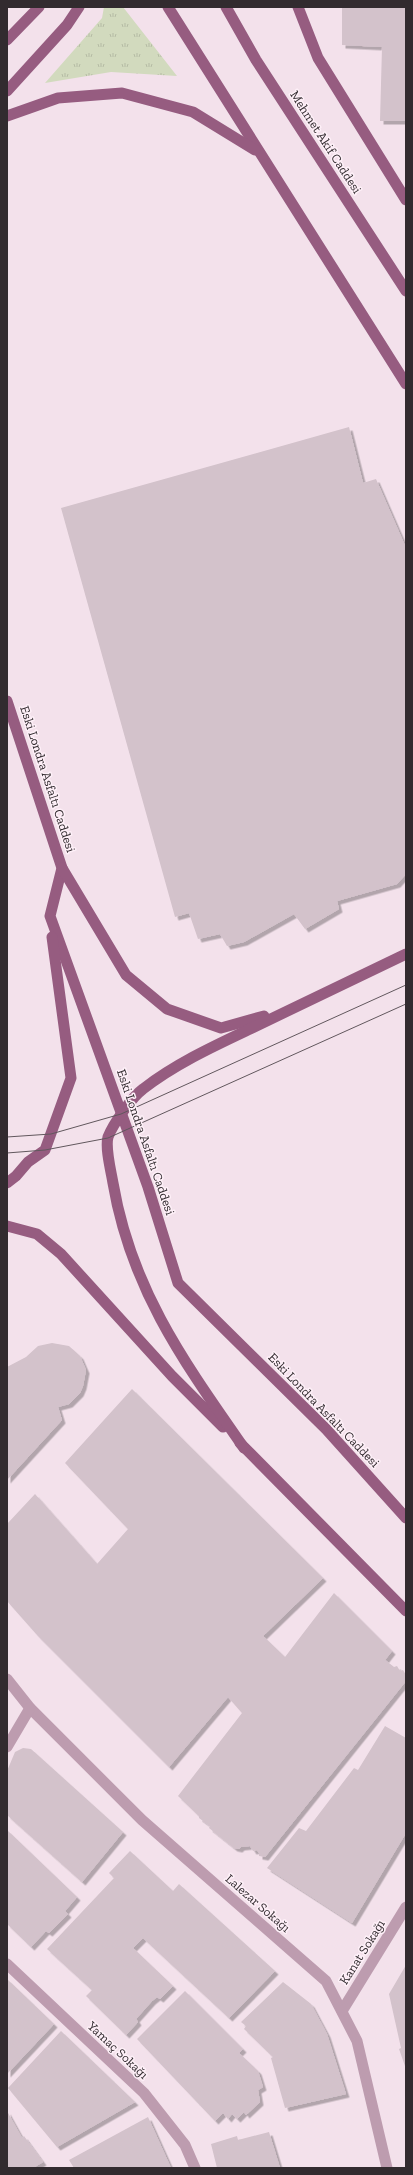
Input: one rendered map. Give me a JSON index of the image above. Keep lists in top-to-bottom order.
{
  "streets": {
    "main road": ["Mehmet Akif Caddesi", "Eski Londra Asfaltı Caddesi"],
    "street": ["Lalezar Sokağı", "Kanat Sokağı", "Yamaç Sokağı"]
  },
  "crossings": [
    ["Lalezar Sokağı", "Kanat Sokağı"]
  ]
}
